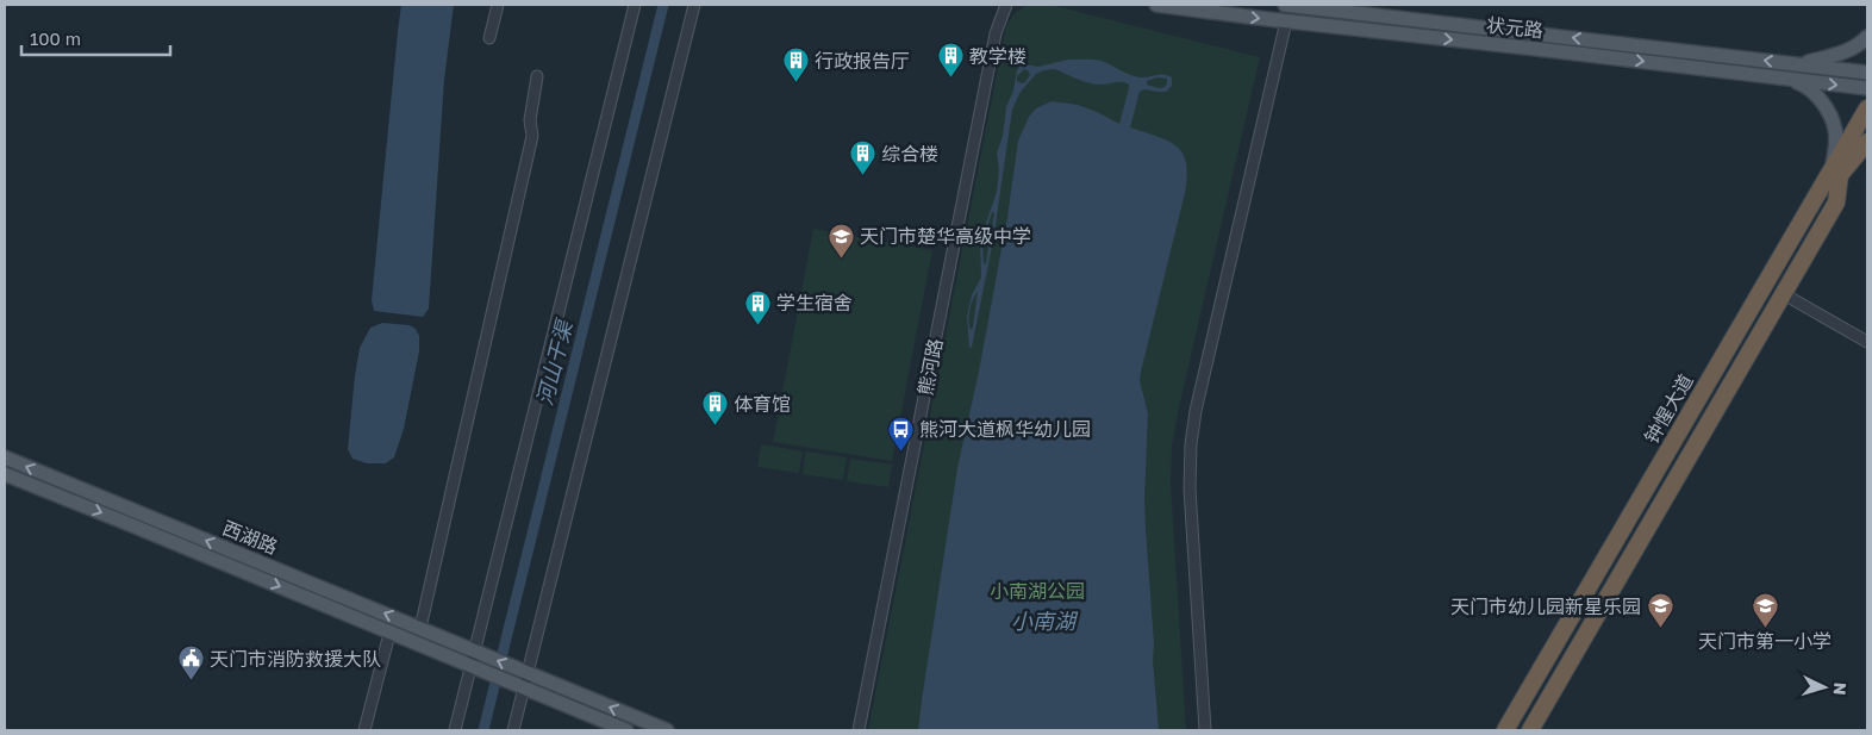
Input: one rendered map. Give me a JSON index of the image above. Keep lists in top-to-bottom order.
{
  "streets": {
    "highway": ["钟惺大道"],
    "main road": ["状元路", "西湖路"],
    "street": ["熊河路"]
  },
  "water": ["河山干渠", "小南湖"],
  "parks": ["小南湖公园"],
  "places": {
    "building": [
      "教学楼",
      "行政报告厅",
      "综合楼",
      "学生宿舍",
      "体育馆"
    ],
    "school or university": ["天门市楚华高级中学", "天门市幼儿园新星乐园", "天门市第一小学"],
    "bus stop": ["熊河大道枫华幼儿园"],
    "public building": ["天门市消防救援大队"]
  },
  "scale_bar": "100 m",
  "north": "right"
}
